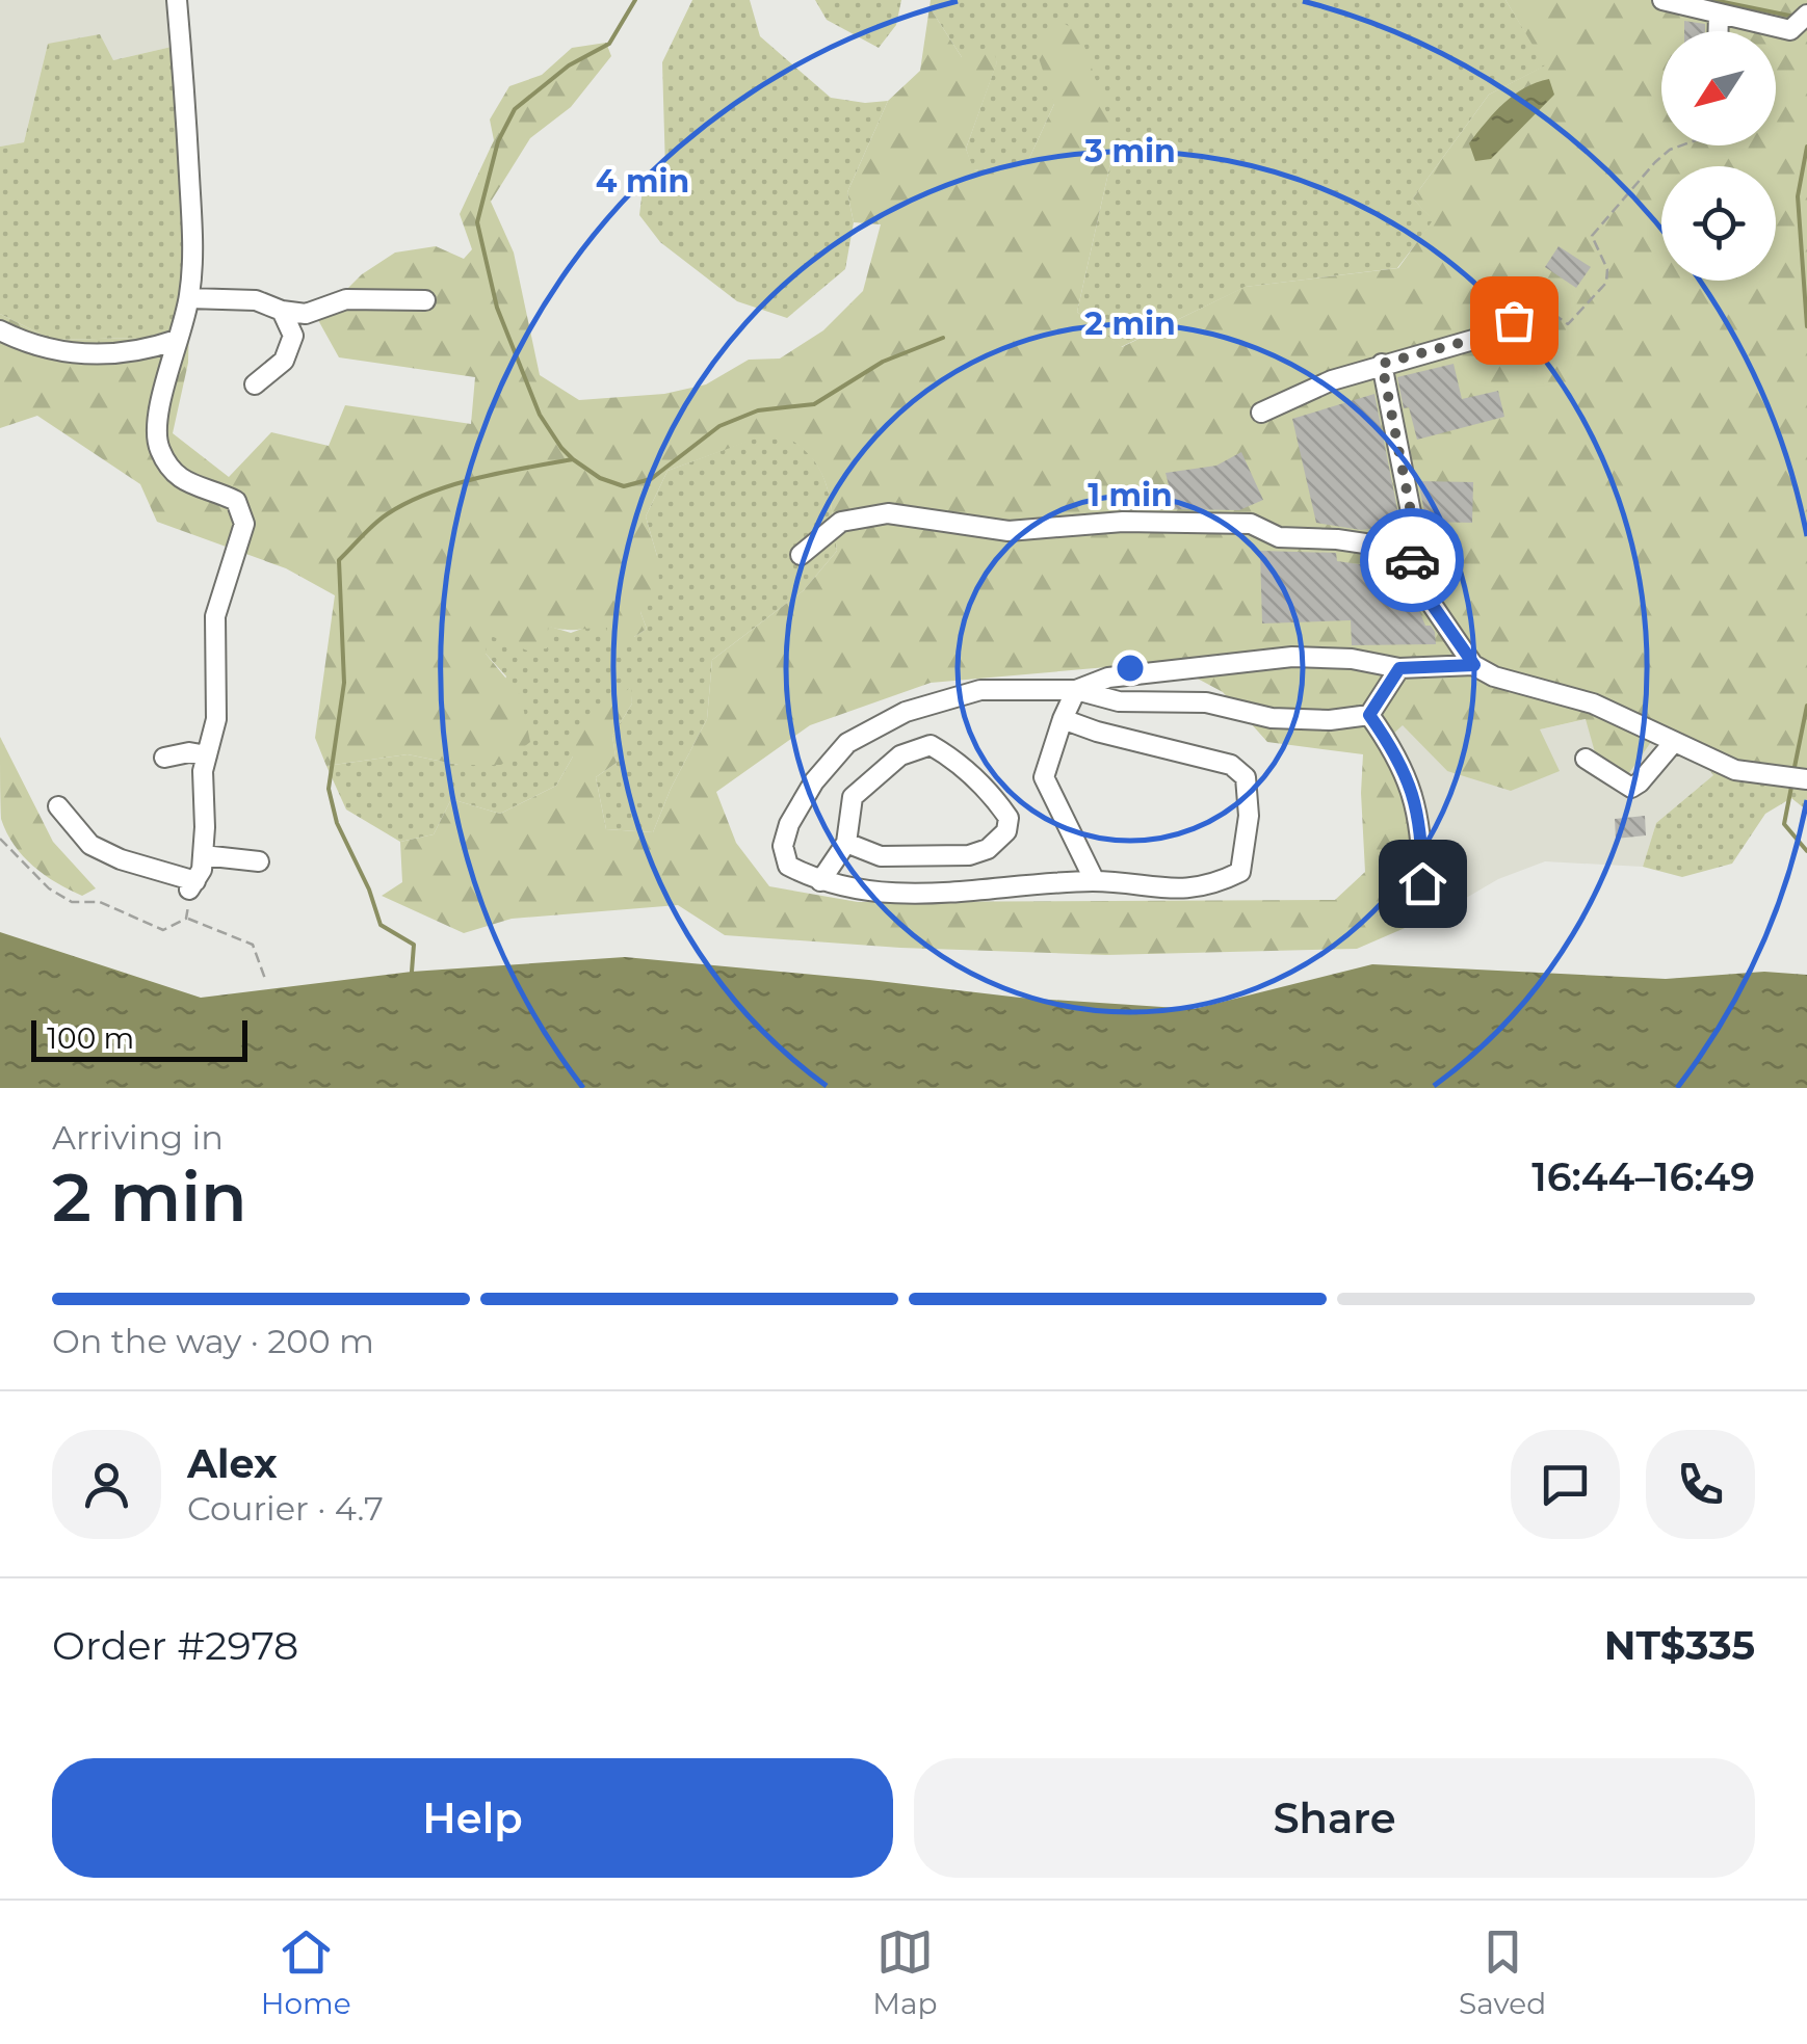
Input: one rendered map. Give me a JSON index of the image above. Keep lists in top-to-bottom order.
{
  "scale_bar": "100 m",
  "north": "bottom left",
  "page": {
    "scale": "100 m",
    "heading": ["2 min", "Arriving in", "16:44–16:49"],
    "panel": [
      "Alex",
      "Courier · 4.7",
      "Order #2978",
      "NT$335"
    ],
    "bar": "On the way · 200 m",
    "buttons": ["Help", "Share"],
    "tabs": ["Home", "Map", "Saved"]
  },
  "rings": [
    "3 min",
    "4 min",
    "2 min",
    "1 min"
  ]
}
